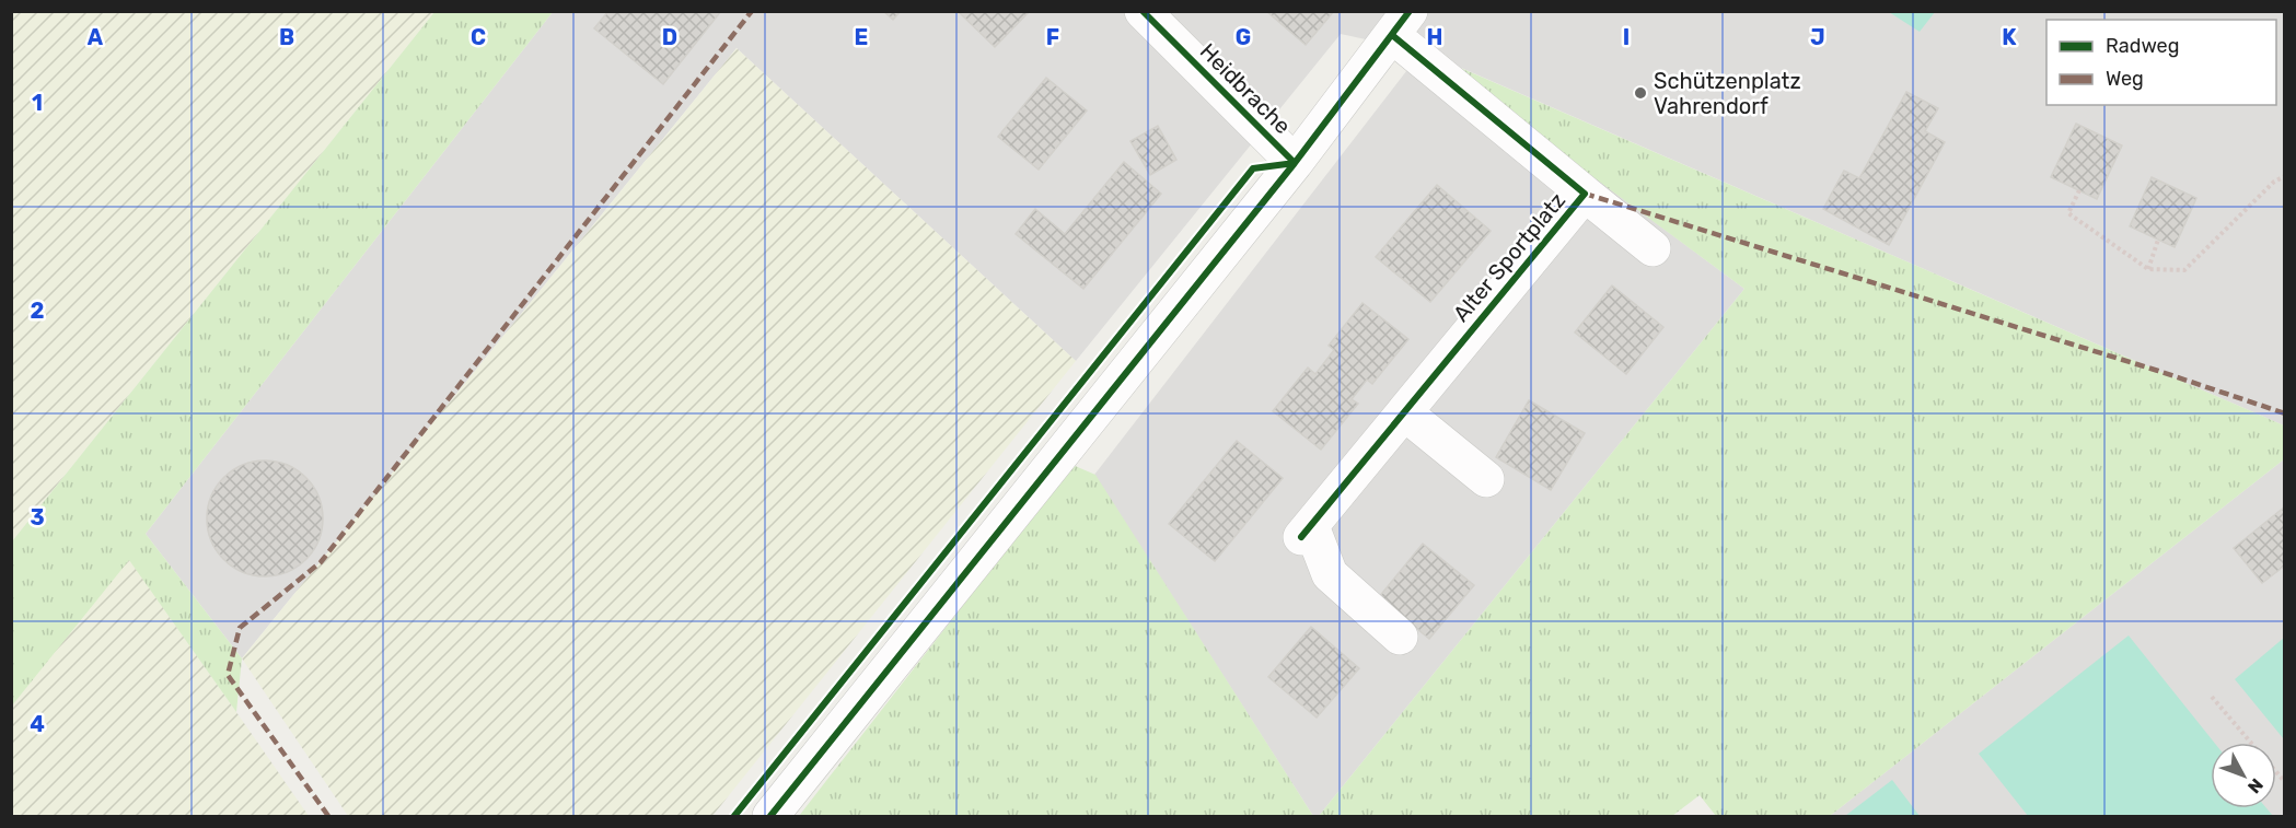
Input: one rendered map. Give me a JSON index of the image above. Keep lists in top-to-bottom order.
{
  "streets": {
    "street": ["Heidbrache", "Alter Sportplatz"]
  },
  "places": ["Schützenplatz Vahrendorf"],
  "legend": ["Radweg", "Weg"],
  "north": "bottom right",
  "grid": {
    "columns": [
      "A",
      "B",
      "C",
      "D",
      "E",
      "F",
      "G",
      "H",
      "I",
      "J",
      "K"
    ],
    "rows": [
      "1",
      "2",
      "3",
      "4"
    ]
  }
}
